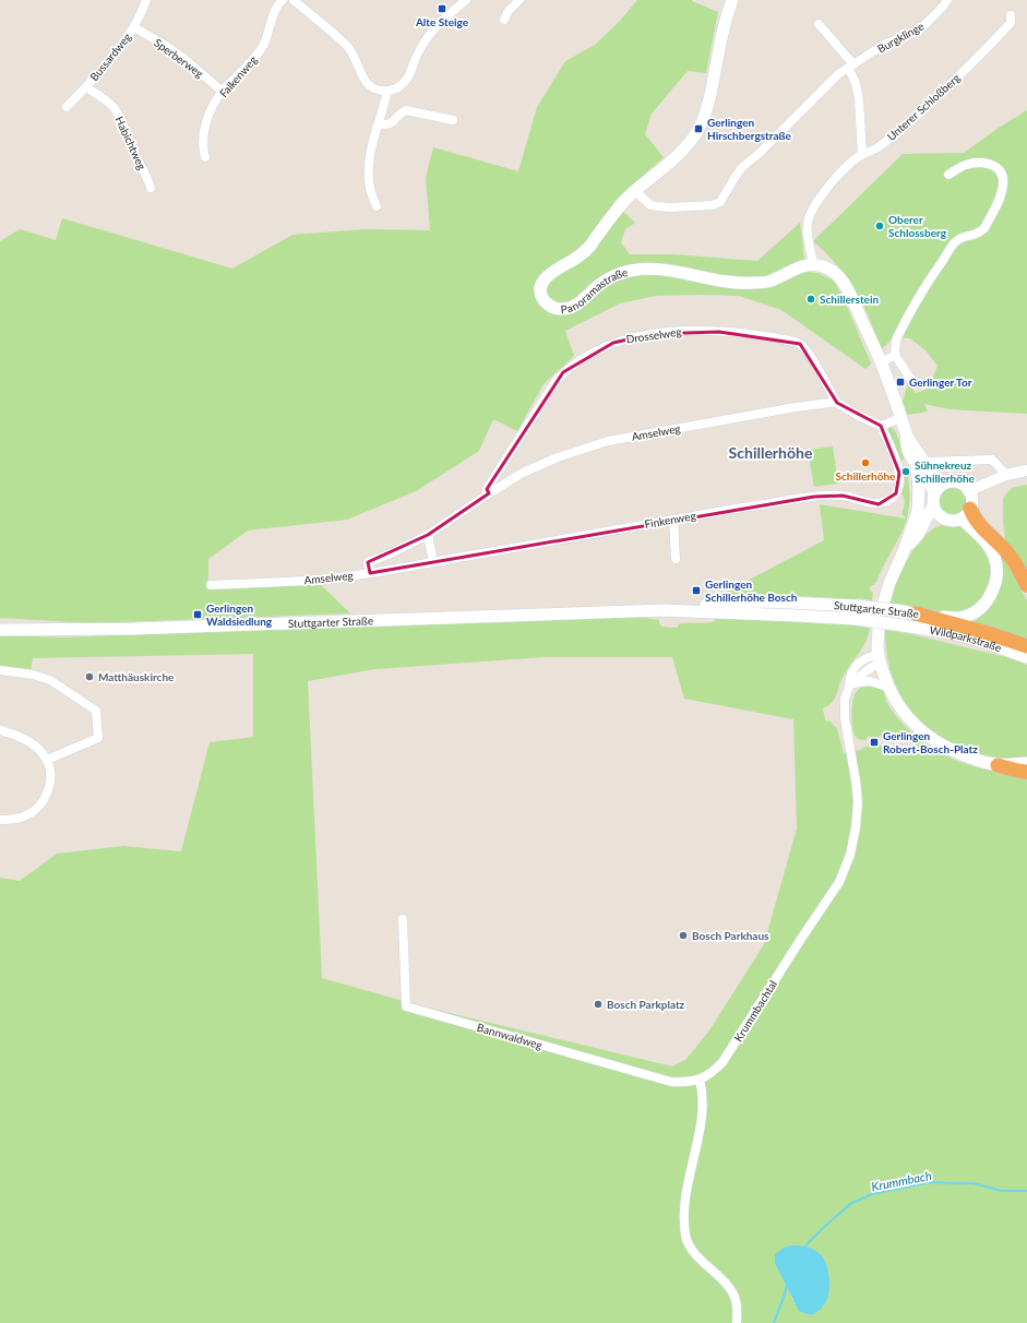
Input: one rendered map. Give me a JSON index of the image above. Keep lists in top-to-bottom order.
{
  "streets": {
    "highway": ["Wildparkstraße"],
    "main road": ["Panoramastraße", "Stuttgarter Straße"],
    "street": [
      "Burgklinge",
      "Bussardweg",
      "Sperberweg",
      "Falkenweg",
      "Unterer Schloßberg",
      "Habichtweg",
      "Drosselweg",
      "Amselweg",
      "Finkenweg",
      "Krummbachtal",
      "Bannwaldweg"
    ]
  },
  "crossings": [
    ["Burgklinge", "Panoramastraße"],
    ["Bussardweg", "Sperberweg"],
    ["Bussardweg", "Habichtweg"],
    ["Sperberweg", "Falkenweg"],
    ["Unterer Schloßberg", "Panoramastraße"],
    ["Drosselweg", "Amselweg"],
    ["Amselweg", "Finkenweg"],
    ["Stuttgarter Straße", "Wildparkstraße"],
    ["Krummbachtal", "Bannwaldweg"]
  ],
  "districts": ["Schillerhöhe"],
  "water": ["Krummbach"],
  "places": {
    "transit": [
      "Alte Steige",
      "Gerlingen Hirschbergstraße",
      "Gerlinger Tor",
      "Gerlingen Schillerhöhe Bosch",
      "Gerlingen Waldsiedlung",
      "Gerlingen Robert-Bosch-Platz"
    ],
    "other": [
      "Oberer Schlossberg",
      "Schillerstein",
      "Schillerhöhe",
      "Sühnekreuz Schillerhöhe",
      "Matthäuskirche",
      "Bosch Parkhaus",
      "Bosch Parkplatz"
    ]
  }
}
